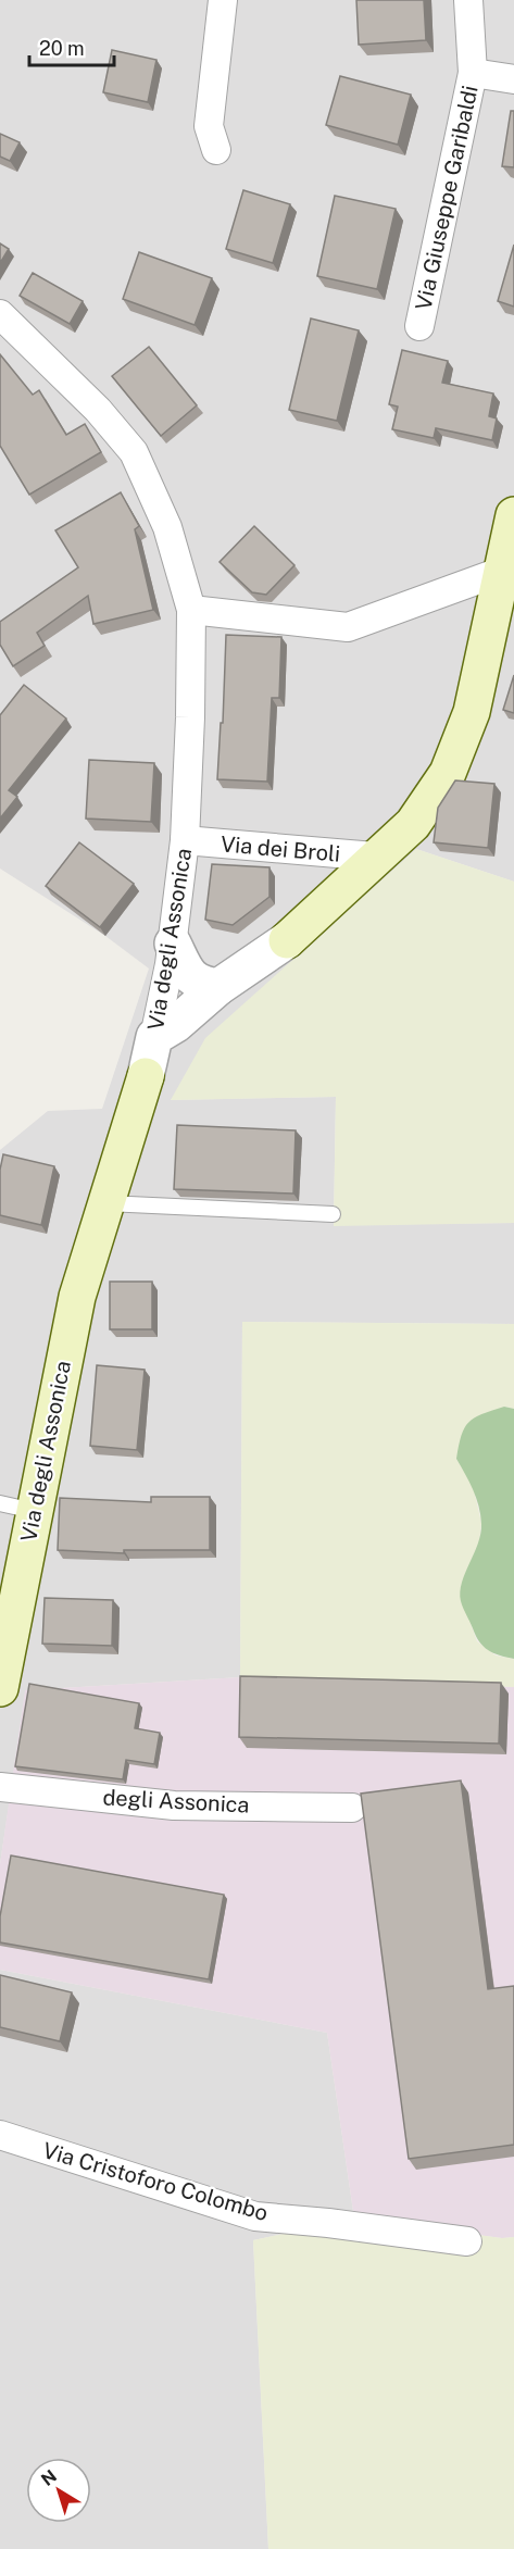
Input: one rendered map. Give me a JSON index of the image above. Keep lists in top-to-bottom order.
{
  "streets": {
    "main road": ["Via degli Assonica"],
    "street": [
      "Via Giuseppe Garibaldi",
      "Via dei Broli",
      "degli Assonica",
      "Via Cristoforo Colombo"
    ]
  },
  "crossings": [
    ["Via dei Broli", "Via degli Assonica"]
  ],
  "scale_bar": "20 m",
  "north": "top left"
}
